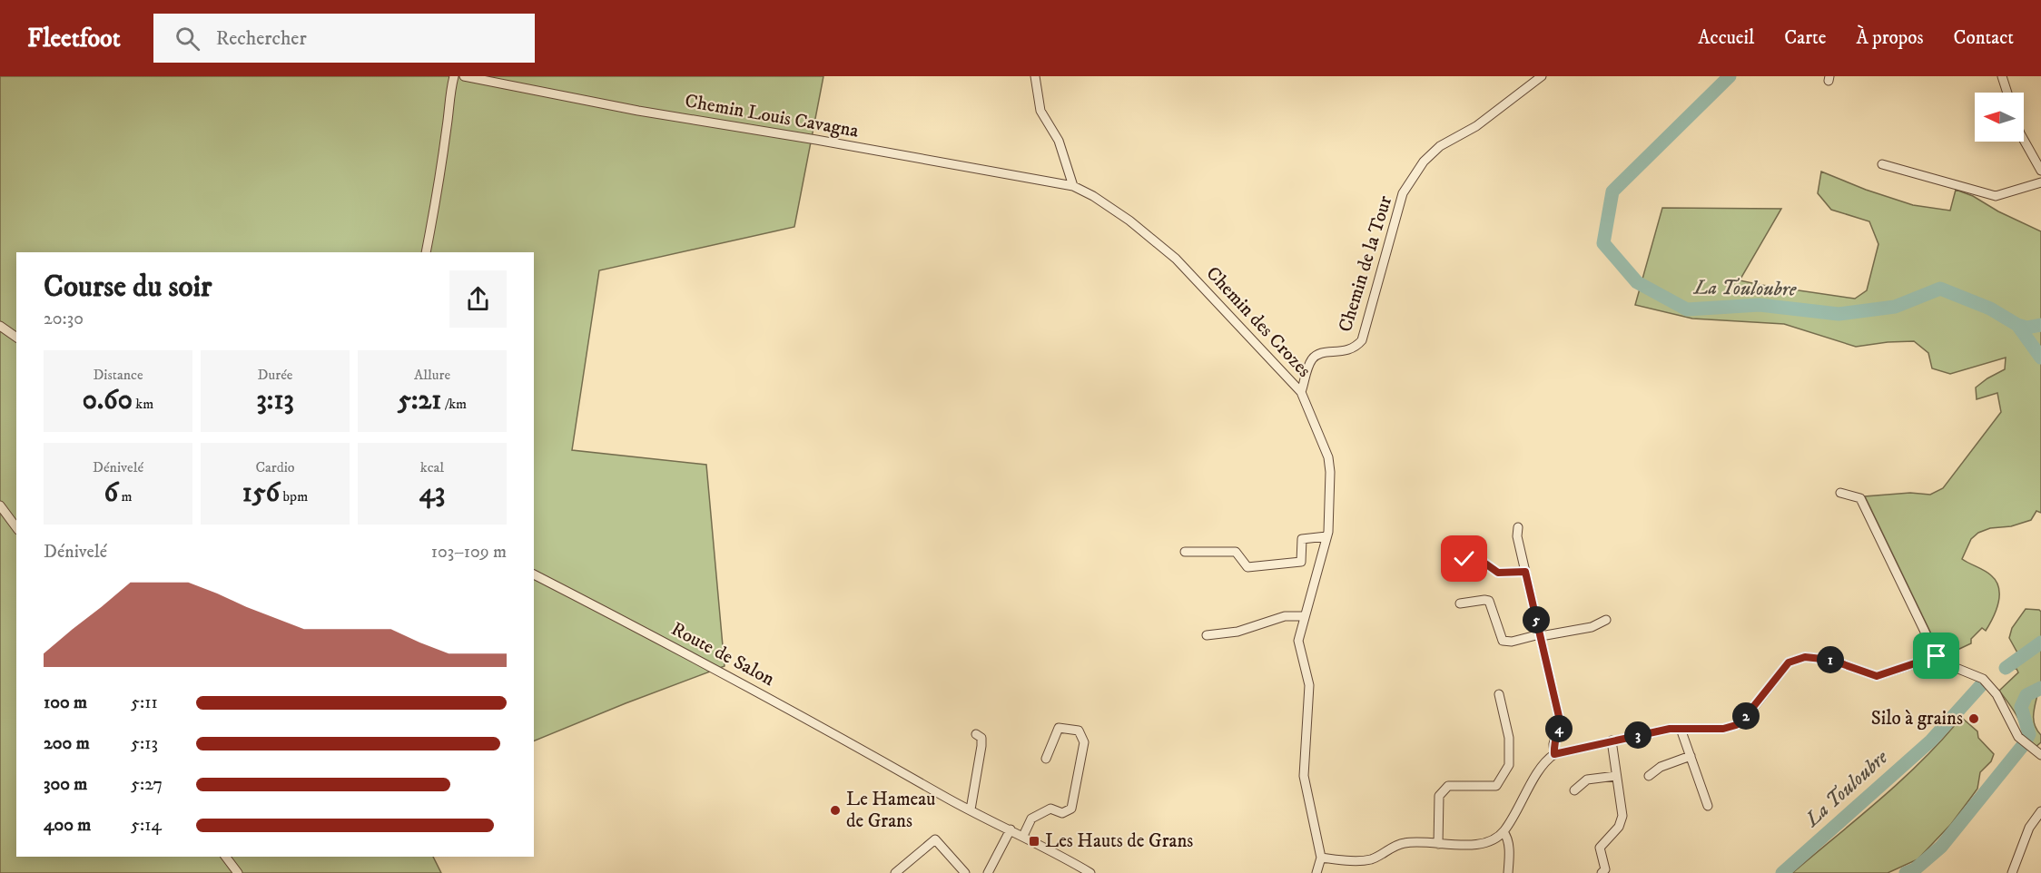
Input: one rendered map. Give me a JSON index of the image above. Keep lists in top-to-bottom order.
{
  "streets": {
    "street": [
      "Chemin Louis Cavagna",
      "Chemin de la Tour",
      "Chemin des Crozes",
      "Route de Salon"
    ]
  },
  "crossings": [
    ["Chemin Louis Cavagna", "Chemin des Crozes"],
    ["Chemin de la Tour", "Chemin des Crozes"]
  ],
  "water": ["La Touloubre"],
  "places": {
    "other": ["Silo à grains", "Le Hameau de Grans"],
    "transit": ["Les Hauts de Grans"]
  },
  "north": "left",
  "page": {
    "header": "Fleetfoot",
    "search": "Rechercher",
    "nav": [
      "Accueil",
      "Carte",
      "À propos",
      "Contact"
    ],
    "heading": ["Course du soir", "20:30"],
    "stats": [
      ["Distance", "0.60 km"],
      ["Durée", "3:13"],
      ["Allure", "5:21 /km"],
      ["Dénivelé", "6 m"],
      ["Cardio", "156 bpm"],
      ["kcal", "43"]
    ],
    "chart": ["Dénivelé", "103–109 m"],
    "pins": [
      "5",
      "1",
      "2",
      "4",
      "3"
    ],
    "list": [
      {
        "name": "100 m",
        "note": "5:11"
      },
      {
        "name": "200 m",
        "note": "5:13"
      },
      {
        "name": "300 m",
        "note": "5:27"
      },
      {
        "name": "400 m",
        "note": "5:14"
      }
    ]
  }
}
